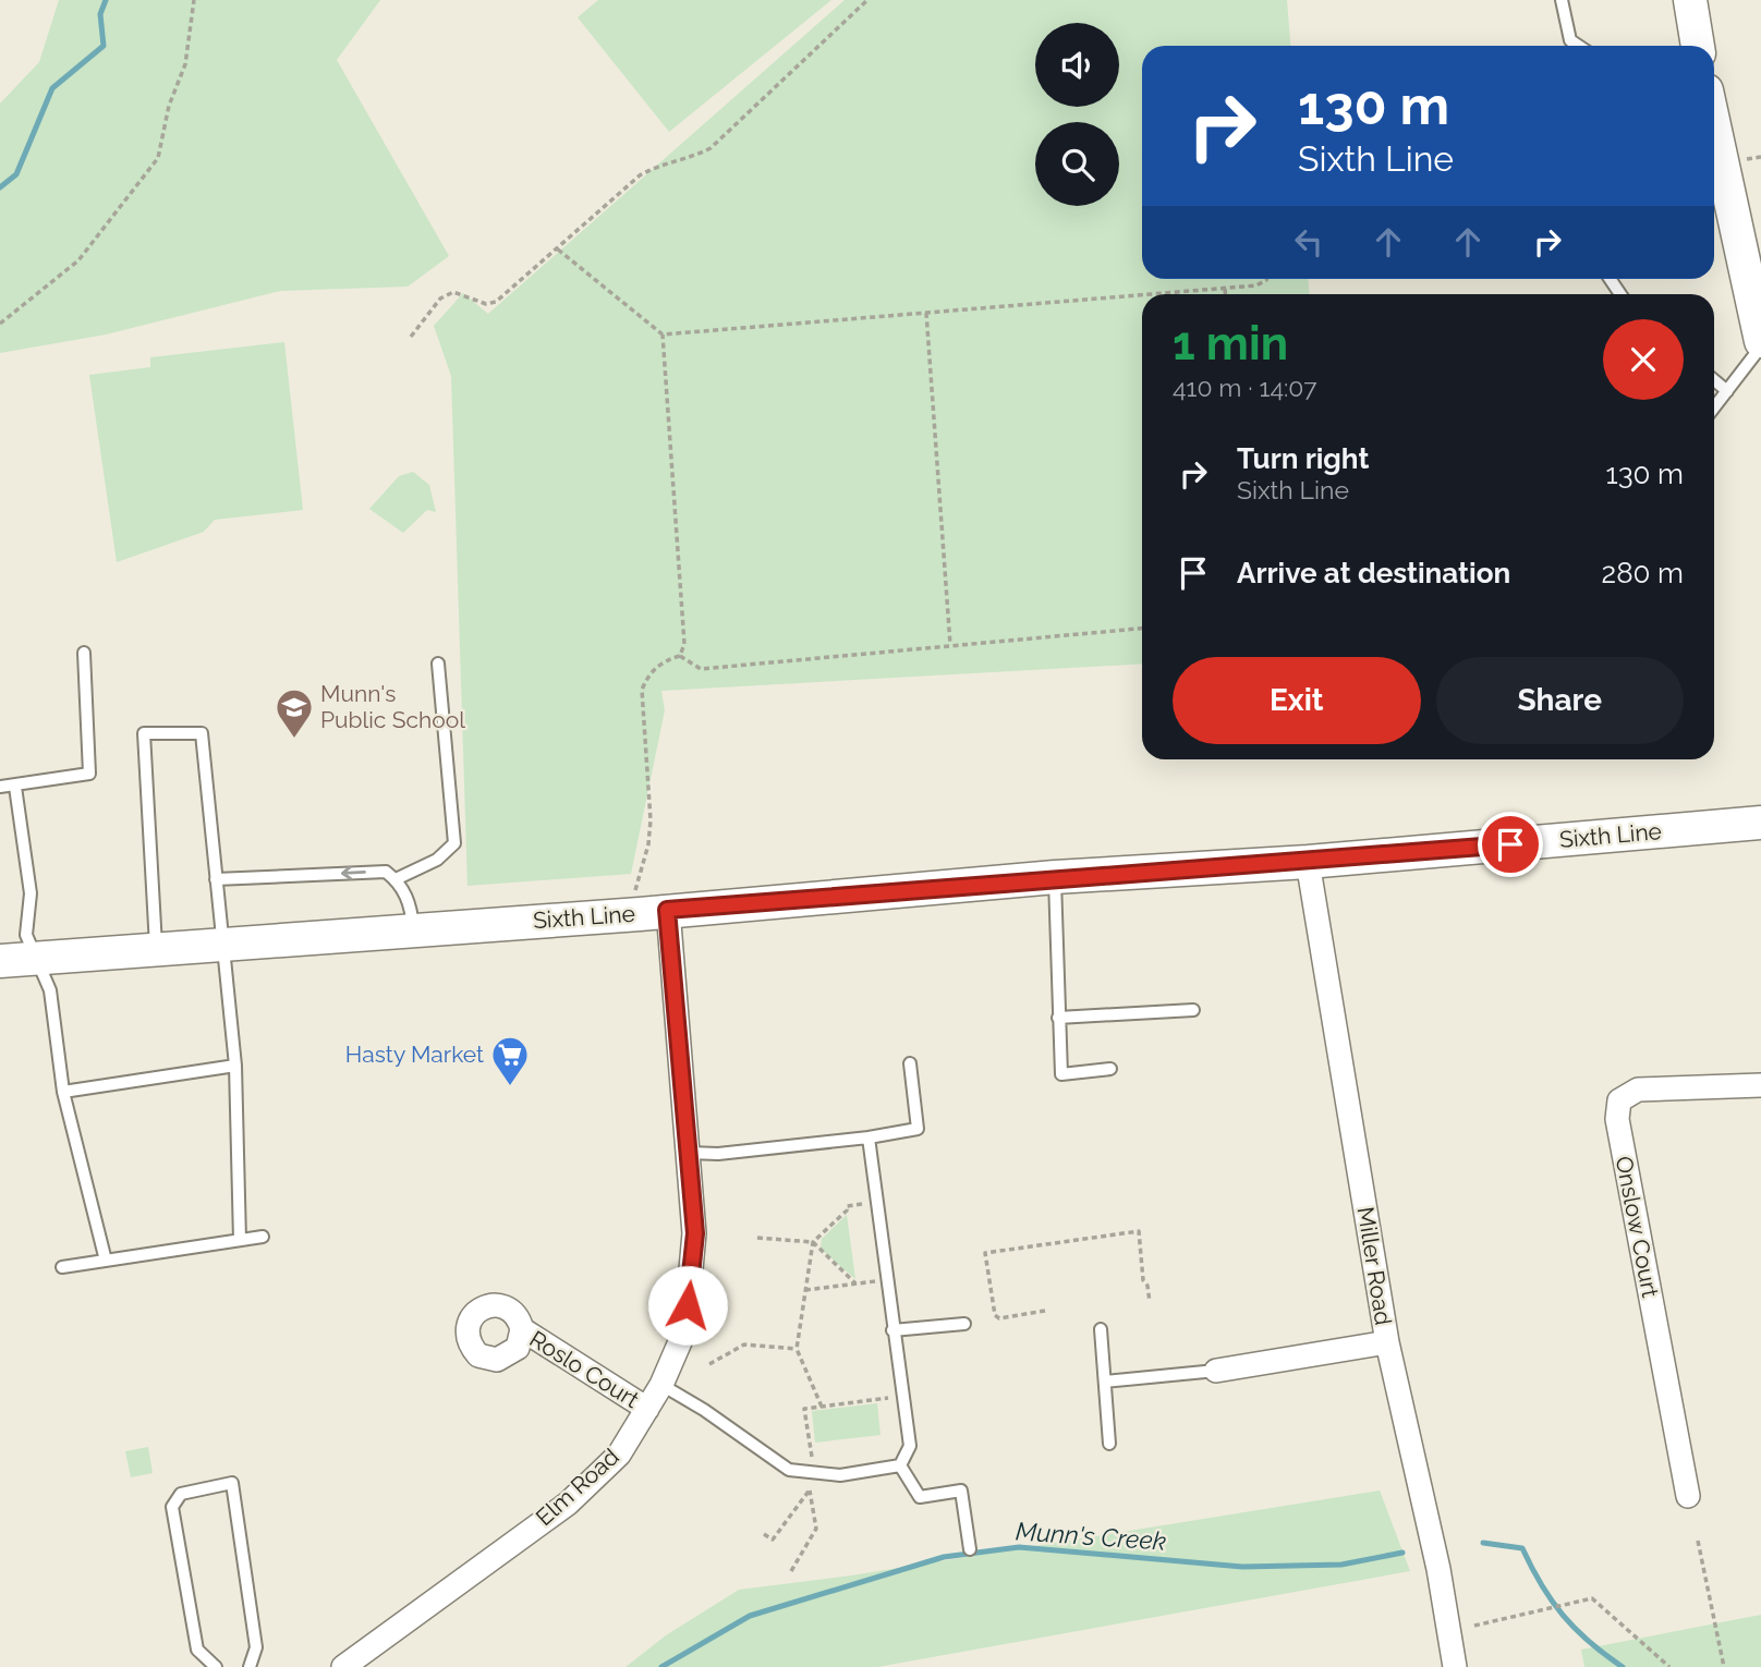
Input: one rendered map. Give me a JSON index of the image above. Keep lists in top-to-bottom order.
{
  "streets": {
    "street": [
      "Sixth Line",
      "Onslow Court",
      "Miller Road",
      "Roslo Court",
      "Elm Road"
    ]
  },
  "crossings": [
    ["Sixth Line", "Miller Road"],
    ["Sixth Line", "Elm Road"],
    ["Roslo Court", "Elm Road"]
  ],
  "water": ["Munn's Creek"],
  "places": {
    "school or university": ["Munn's Public School"],
    "supermarket": ["Hasty Market"]
  },
  "page": {
    "turn": ["130 m", "Sixth Line"],
    "heading": ["1 min", "410 m · 14:07"],
    "list": [
      {
        "name": "Turn right",
        "note": "Sixth Line",
        "value": "130 m"
      },
      {
        "name": "Arrive at destination",
        "value": "280 m"
      }
    ],
    "buttons": ["Exit", "Share"]
  }
}
